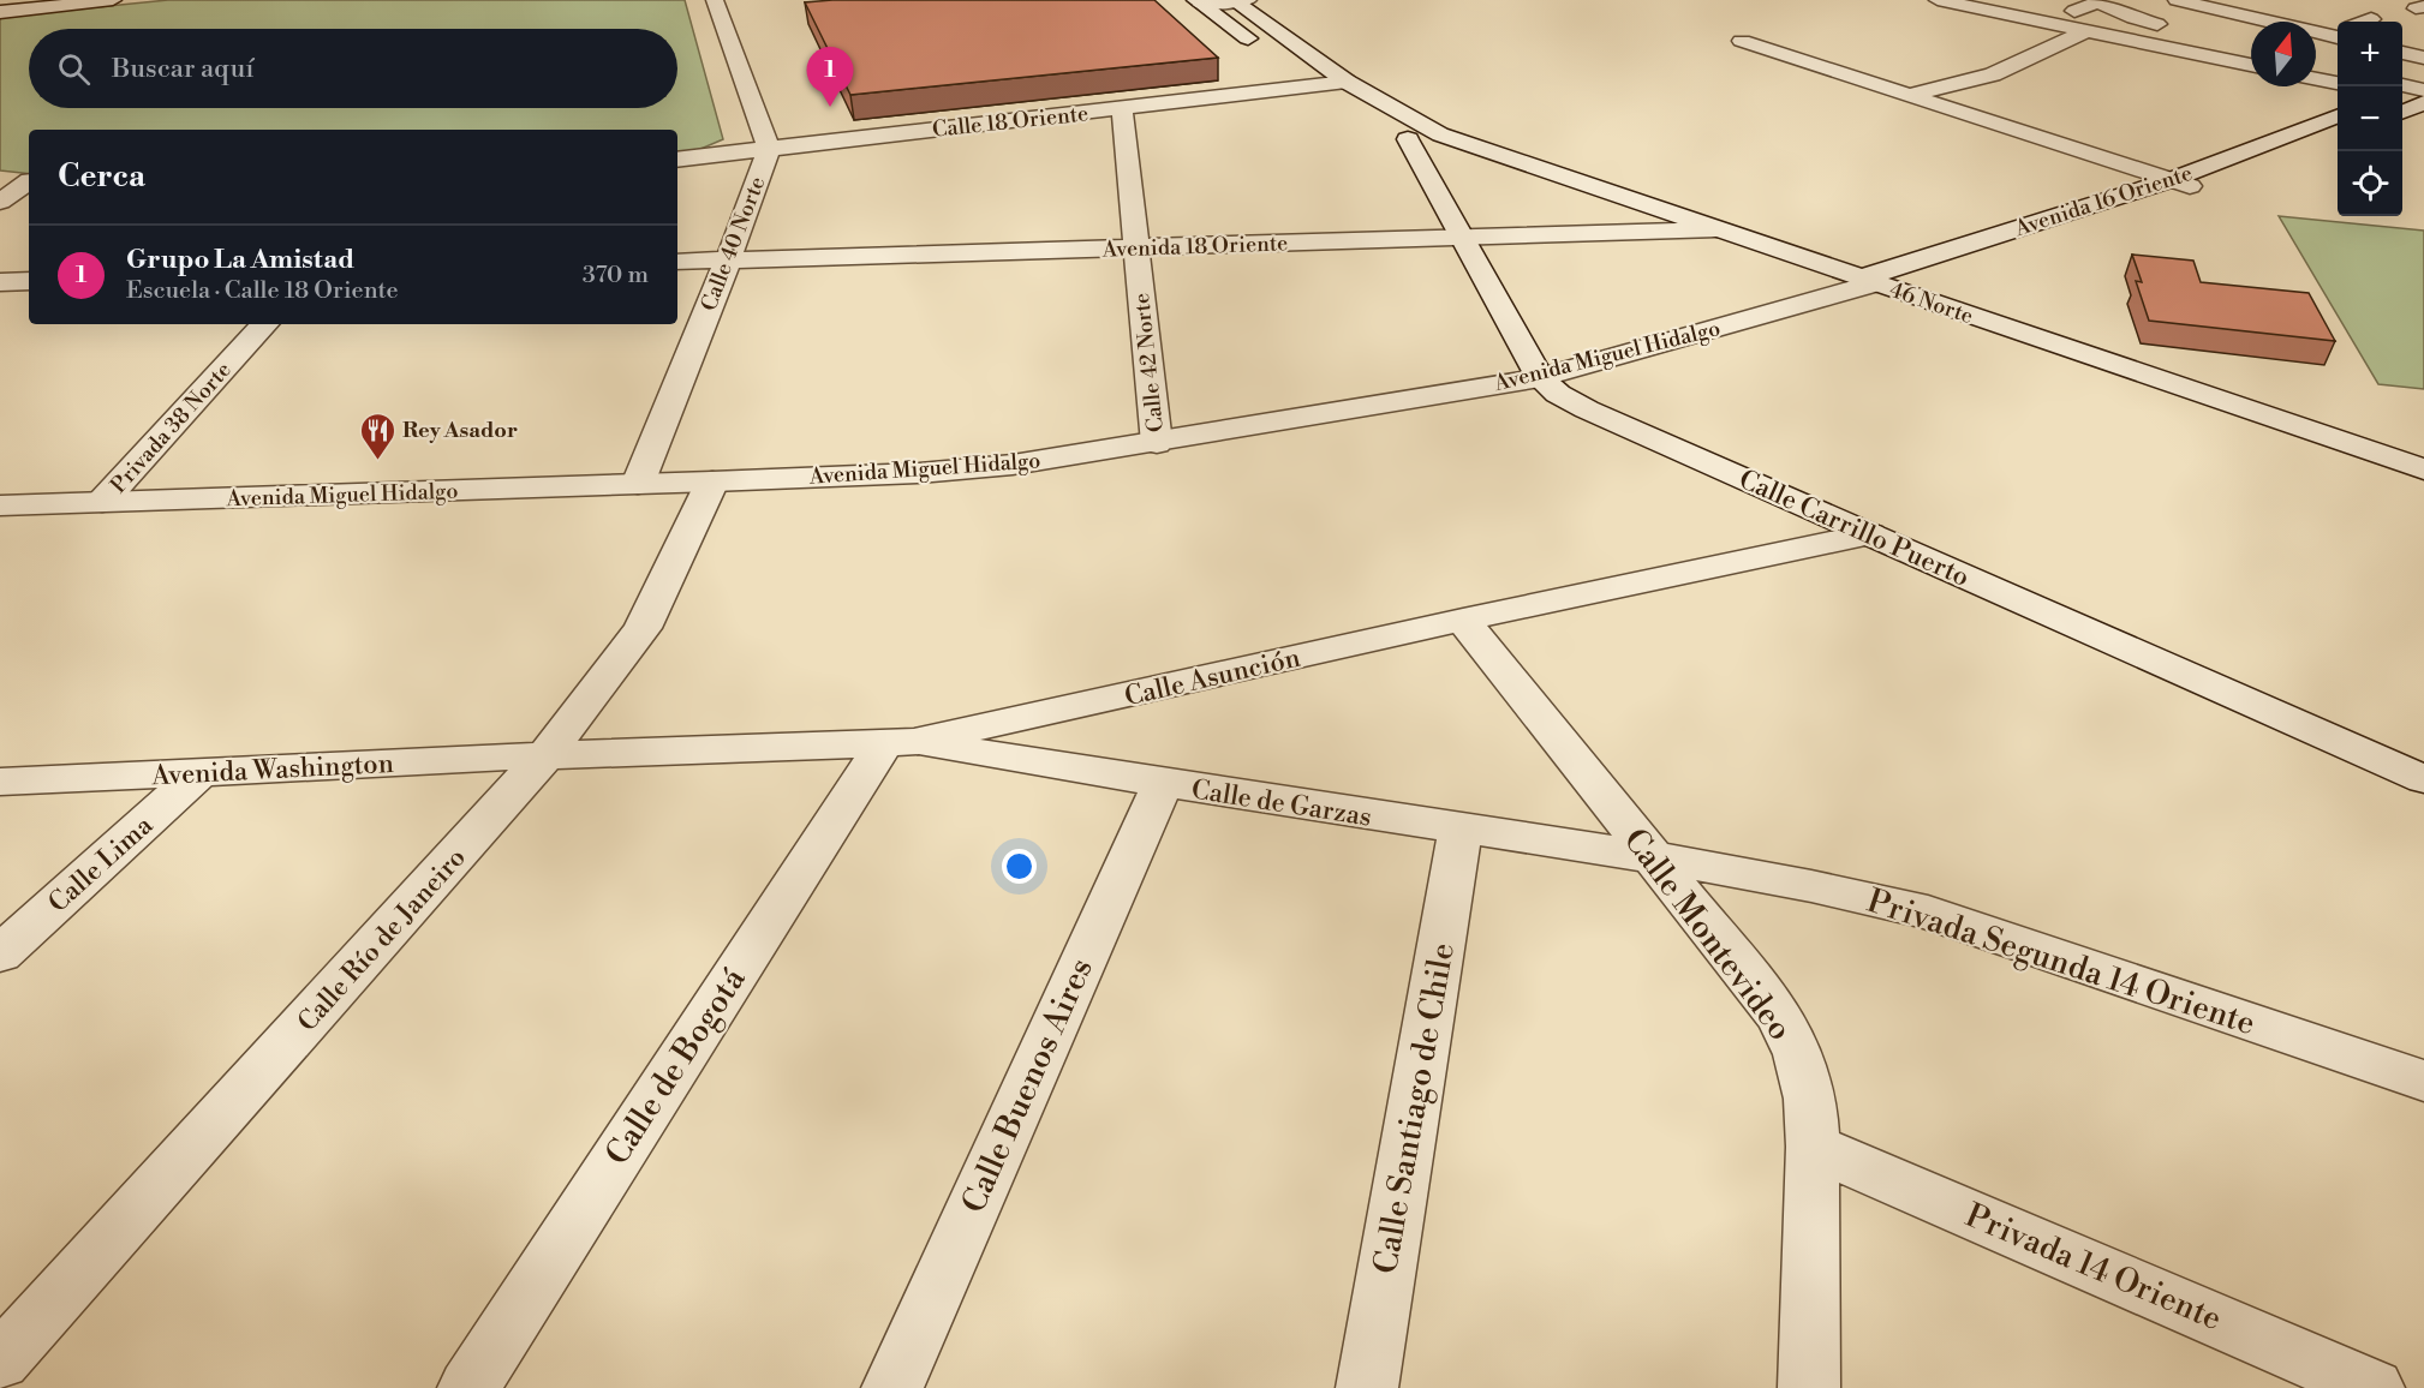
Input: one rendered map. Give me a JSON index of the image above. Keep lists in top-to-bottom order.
{
  "streets": {
    "street": [
      "Calle 18 Oriente",
      "Avenida 16 Oriente",
      "Calle 40 Norte",
      "Avenida 18 Oriente",
      "46 Norte",
      "Avenida Miguel Hidalgo",
      "Calle 42 Norte",
      "Privada 38 Norte",
      "Calle Carrillo Puerto",
      "Calle Asunción",
      "Avenida Washington",
      "Calle de Garzas",
      "Calle Lima",
      "Calle Montevideo",
      "Calle Río de Janeiro",
      "Privada Segunda 14 Oriente",
      "Calle de Bogotá",
      "Calle Buenos Aires",
      "Calle Santiago de Chile",
      "Privada 14 Oriente"
    ]
  },
  "crossings": [
    ["Calle 18 Oriente", "Calle 40 Norte"],
    ["Calle 18 Oriente", "Calle 42 Norte"],
    ["Avenida 16 Oriente", "46 Norte"],
    ["Avenida 16 Oriente", "Avenida Miguel Hidalgo"],
    ["Calle 40 Norte", "Avenida 18 Oriente"],
    ["Calle 40 Norte", "Avenida Miguel Hidalgo"],
    ["Avenida 18 Oriente", "46 Norte"],
    ["Avenida 18 Oriente", "Calle 42 Norte"],
    ["Avenida 18 Oriente", "Calle Carrillo Puerto"],
    ["46 Norte", "Avenida Miguel Hidalgo"],
    ["Avenida Miguel Hidalgo", "Calle 42 Norte"],
    ["Avenida Miguel Hidalgo", "Privada 38 Norte"],
    ["Avenida Miguel Hidalgo", "Calle Carrillo Puerto"],
    ["Avenida Miguel Hidalgo", "Calle Río de Janeiro"],
    ["Calle Carrillo Puerto", "Calle Asunción"],
    ["Calle Asunción", "Avenida Washington"],
    ["Calle Asunción", "Calle de Garzas"],
    ["Calle Asunción", "Calle Montevideo"],
    ["Calle Asunción", "Calle Río de Janeiro"],
    ["Calle Asunción", "Calle de Bogotá"],
    ["Avenida Washington", "Calle Lima"],
    ["Avenida Washington", "Calle Río de Janeiro"],
    ["Calle de Garzas", "Calle Montevideo"],
    ["Calle de Garzas", "Privada Segunda 14 Oriente"],
    ["Calle de Garzas", "Calle de Bogotá"],
    ["Calle de Garzas", "Calle Buenos Aires"],
    ["Calle de Garzas", "Calle Santiago de Chile"],
    ["Calle Montevideo", "Privada Segunda 14 Oriente"],
    ["Calle Montevideo", "Privada 14 Oriente"]
  ],
  "places": {
    "restaurant": ["Rey Asador"]
  },
  "north": "top",
  "page": {
    "map_buttons": ["+", "−"],
    "search": "Buscar aquí",
    "pins": "1",
    "heading": "Cerca",
    "list": [
      {
        "mark": "1",
        "name": "Grupo La Amistad",
        "note": "Escuela · Calle 18 Oriente",
        "value": "370 m"
      }
    ]
  }
}
